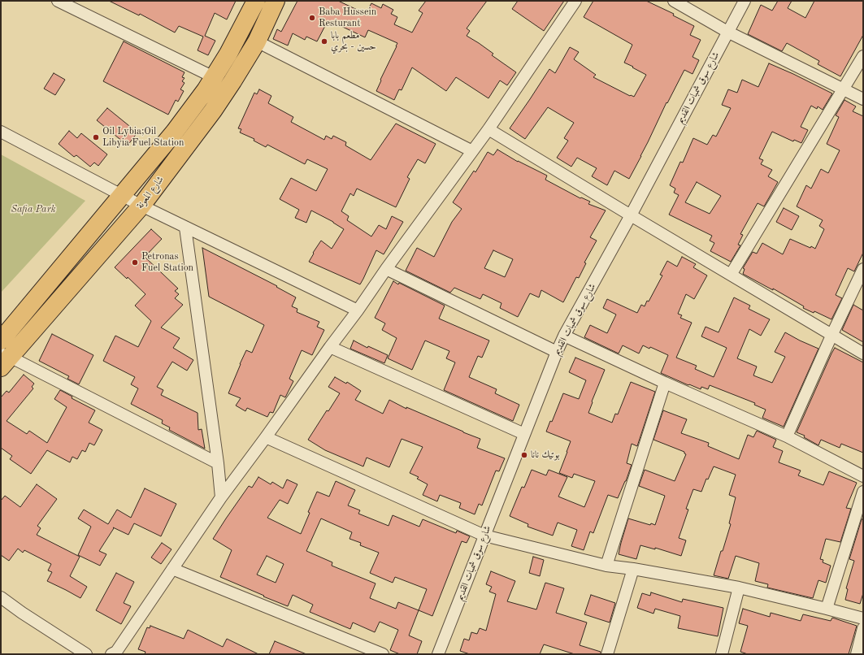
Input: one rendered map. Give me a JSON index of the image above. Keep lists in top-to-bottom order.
{
  "streets": {
    "highway": ["شارع المعونة"],
    "street": ["شارع سوق شمبات القديم"]
  },
  "parks": ["Safia Park"],
  "places": [
    "Baba Hussein Resturant",
    "مطعم بابا حسين - بحري",
    "Oil Lybia;Oil Libyia Fuel Station",
    "Petronas Fuel Station",
    "بوتيك نانا"
  ]
}
